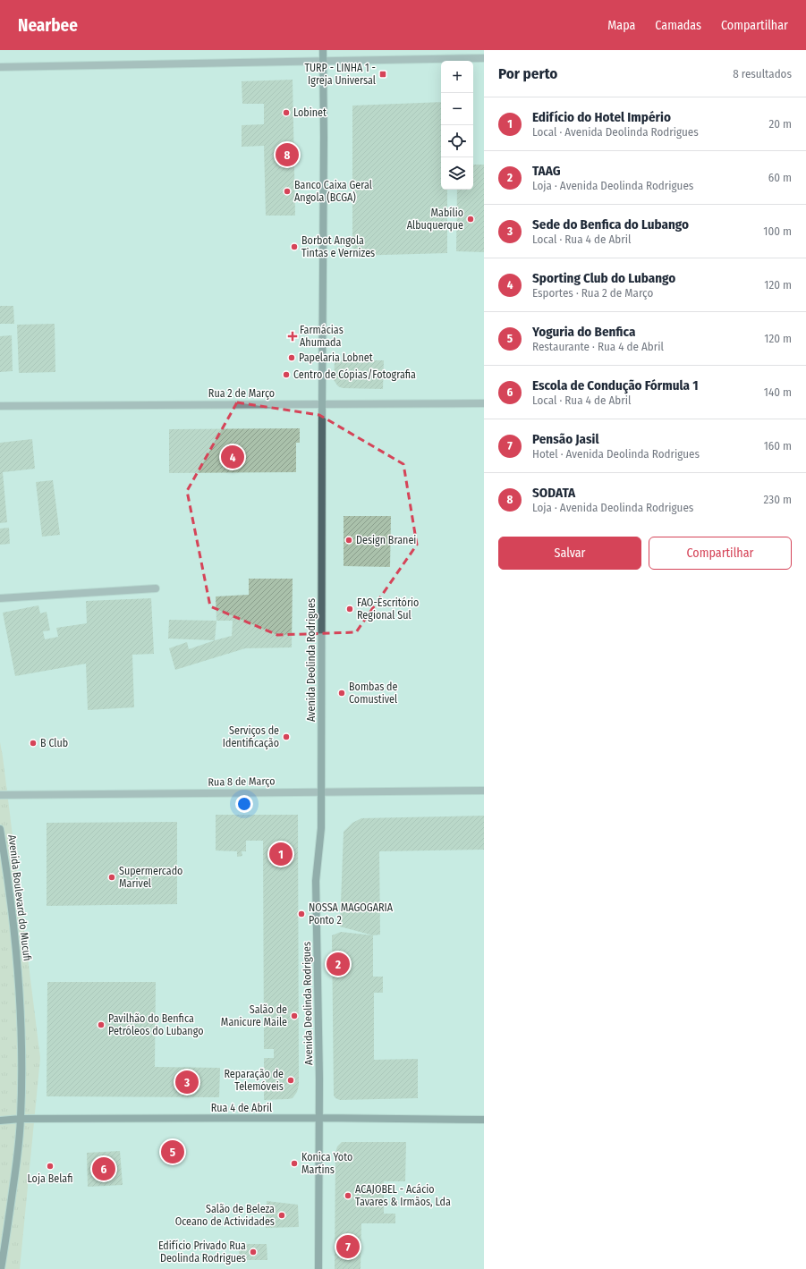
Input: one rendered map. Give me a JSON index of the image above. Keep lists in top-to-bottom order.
{
  "streets": {
    "street": [
      "Rua 2 de Março",
      "Avenida Deolinda Rodrigues",
      "Rua 8 de Março",
      "Avenida Boulevard do Mucufi",
      "Rua 4 de Abril"
    ]
  },
  "crossings": [
    ["Rua 2 de Março", "Avenida Deolinda Rodrigues"],
    ["Avenida Deolinda Rodrigues", "Rua 8 de Março"],
    ["Avenida Deolinda Rodrigues", "Rua 4 de Abril"],
    ["Avenida Boulevard do Mucufi", "Rua 4 de Abril"]
  ],
  "places": {
    "transit": ["TURP - LINHA 1 - Igreja Universal"],
    "other": [
      "Lobinet",
      "Banco Caixa Geral Angola (BCGA)",
      "Mabílio Albuquerque",
      "Borbot Angola Tintas e Vernizes",
      "Papelaria Lobnet",
      "Centro de Cópias/Fotografia",
      "Design Branei",
      "FAO-Escritório Regional Sul",
      "Bombas de Comustivel",
      "Serviços de Identificação",
      "B Club",
      "Supermercado Marivel",
      "NOSSA MAGOGARIA Ponto 2",
      "Salão de Manicure Maile",
      "Pavilhão do Benfica Petróleos do Lubango",
      "Reparação de Telemóveis",
      "Konica Yoto Martins",
      "Loja Belafi",
      "ACAJOBEL - Acácio Tavares & Irmãos, Lda",
      "Salão de Beleza Oceano de Actividades",
      "Edifício Privado Rua Deolinda Rodrigues"
    ],
    "health": ["Farmácias Ahumada"]
  },
  "page": {
    "header": "Nearbee",
    "nav": ["Mapa", "Camadas", "Compartilhar"],
    "heading": ["Por perto", "8 resultados"],
    "map_buttons": ["+", "−"],
    "list": [
      {
        "mark": "1",
        "name": "Edifício do Hotel Império",
        "note": "Local · Avenida Deolinda Rodrigues",
        "value": "20 m"
      },
      {
        "mark": "2",
        "name": "TAAG",
        "note": "Loja · Avenida Deolinda Rodrigues",
        "value": "60 m"
      },
      {
        "mark": "3",
        "name": "Sede do Benfica do Lubango",
        "note": "Local · Rua 4 de Abril",
        "value": "100 m"
      },
      {
        "mark": "4",
        "name": "Sporting Club do Lubango",
        "note": "Esportes · Rua 2 de Março",
        "value": "120 m"
      },
      {
        "mark": "5",
        "name": "Yoguria do Benfica",
        "note": "Restaurante · Rua 4 de Abril",
        "value": "120 m"
      },
      {
        "mark": "6",
        "name": "Escola de Condução Fórmula 1",
        "note": "Local · Rua 4 de Abril",
        "value": "140 m"
      },
      {
        "mark": "7",
        "name": "Pensão Jasil",
        "note": "Hotel · Avenida Deolinda Rodrigues",
        "value": "160 m"
      },
      {
        "mark": "8",
        "name": "SODATA",
        "note": "Loja · Avenida Deolinda Rodrigues",
        "value": "230 m"
      }
    ],
    "pins": [
      "8",
      "4",
      "1",
      "2",
      "3",
      "5",
      "6",
      "7"
    ],
    "buttons": ["Salvar", "Compartilhar"]
  }
}
